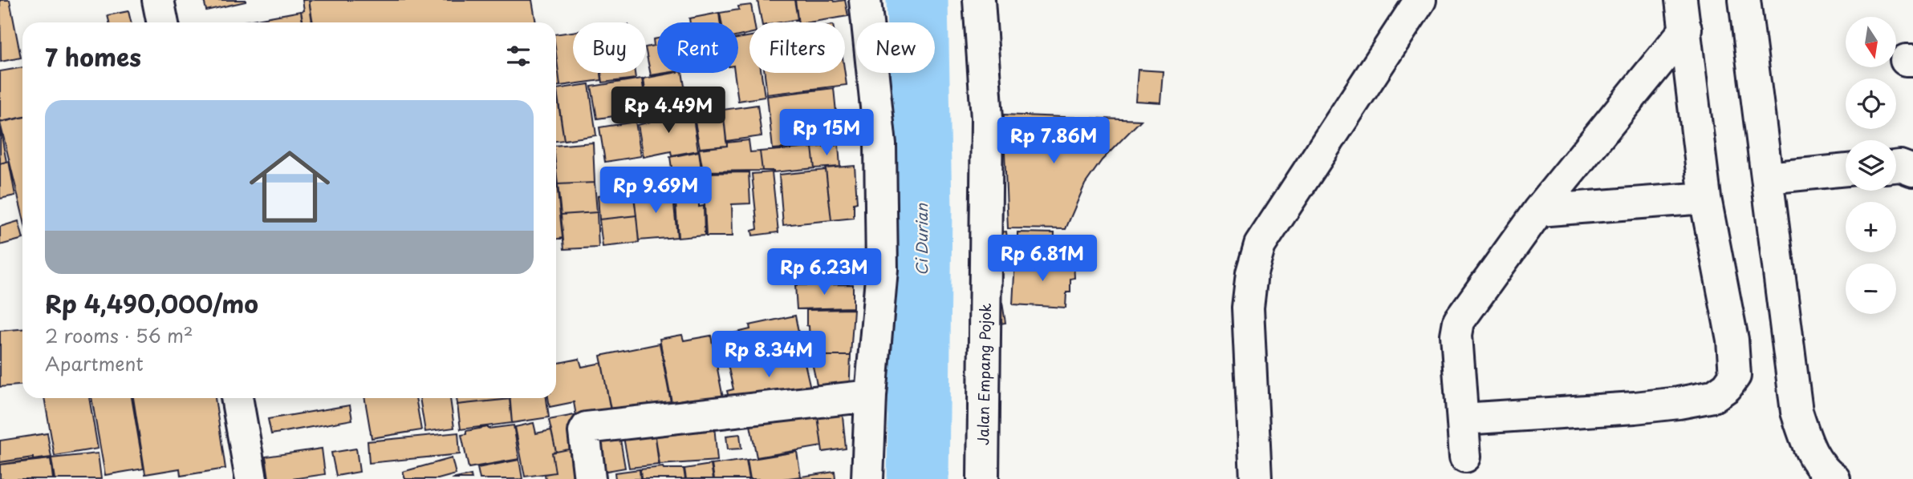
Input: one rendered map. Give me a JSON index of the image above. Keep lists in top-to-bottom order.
{
  "streets": {
    "street": ["Jalan Empang Pojok"]
  },
  "water": ["Ci Durian"],
  "north": "bottom",
  "page": {
    "map_buttons": ["+", "−"],
    "chip": [
      "Buy",
      "Rent",
      "Filters",
      "New"
    ],
    "heading": "7 homes",
    "price": [
      "Rp 4.49M",
      "Rp 15M",
      "Rp 7.86M",
      "Rp 9.69M",
      "Rp 6.81M",
      "Rp 6.23M",
      "Rp 8.34M"
    ],
    "list": [
      {
        "name": "Rp 4,490,000/mo",
        "note": "2 rooms · 56 m² · Apartment"
      }
    ]
  }
}
